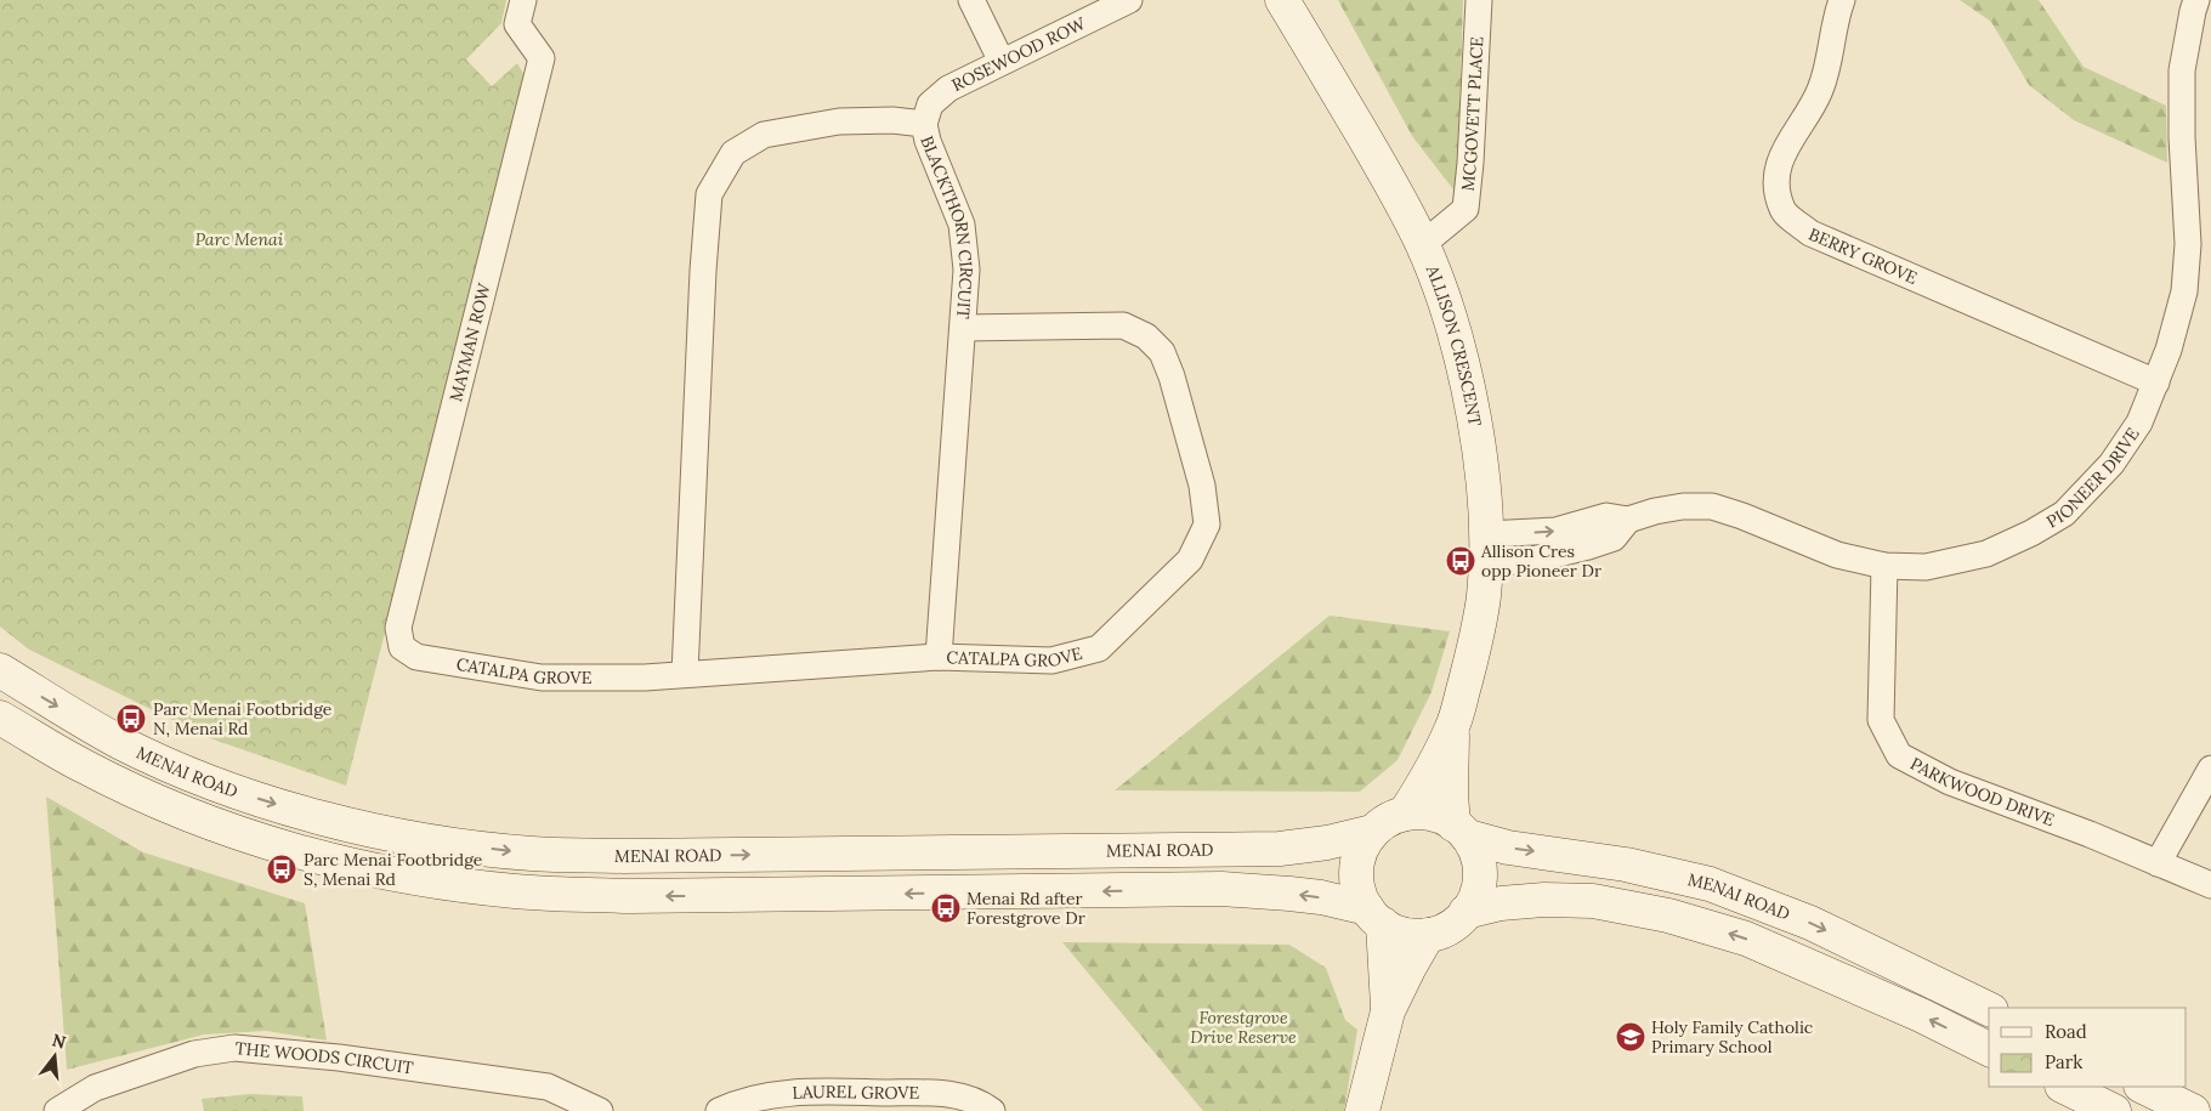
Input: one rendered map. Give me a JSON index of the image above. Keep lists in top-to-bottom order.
{
  "streets": {
    "main road": ["ALLISON CRESCENT", "MENAI ROAD"],
    "street": [
      "ROSEWOOD ROW",
      "MCGOVETT PLACE",
      "BLACKTHORN CIRCUIT",
      "BERRY GROVE",
      "MAYMAN ROW",
      "PIONEER DRIVE",
      "CATALPA GROVE",
      "PARKWOOD DRIVE",
      "THE WOODS CIRCUIT",
      "LAUREL GROVE"
    ]
  },
  "crossings": [
    ["ROSEWOOD ROW", "BLACKTHORN CIRCUIT"],
    ["MCGOVETT PLACE", "ALLISON CRESCENT"],
    ["BLACKTHORN CIRCUIT", "CATALPA GROVE"],
    ["BERRY GROVE", "PIONEER DRIVE"],
    ["MAYMAN ROW", "CATALPA GROVE"],
    ["ALLISON CRESCENT", "PIONEER DRIVE"],
    ["PIONEER DRIVE", "PARKWOOD DRIVE"]
  ],
  "parks": ["Parc Menai", "Forestgrove Drive Reserve"],
  "places": {
    "bus stop": [
      "Allison Cres opp Pioneer Dr",
      "Parc Menai Footbridge N, Menai Rd",
      "Parc Menai Footbridge S, Menai Rd",
      "Menai Rd after Forestgrove Dr"
    ],
    "school or university": ["Holy Family Catholic Primary School"]
  },
  "legend": ["Road", "Park"],
  "north": "top"
}
